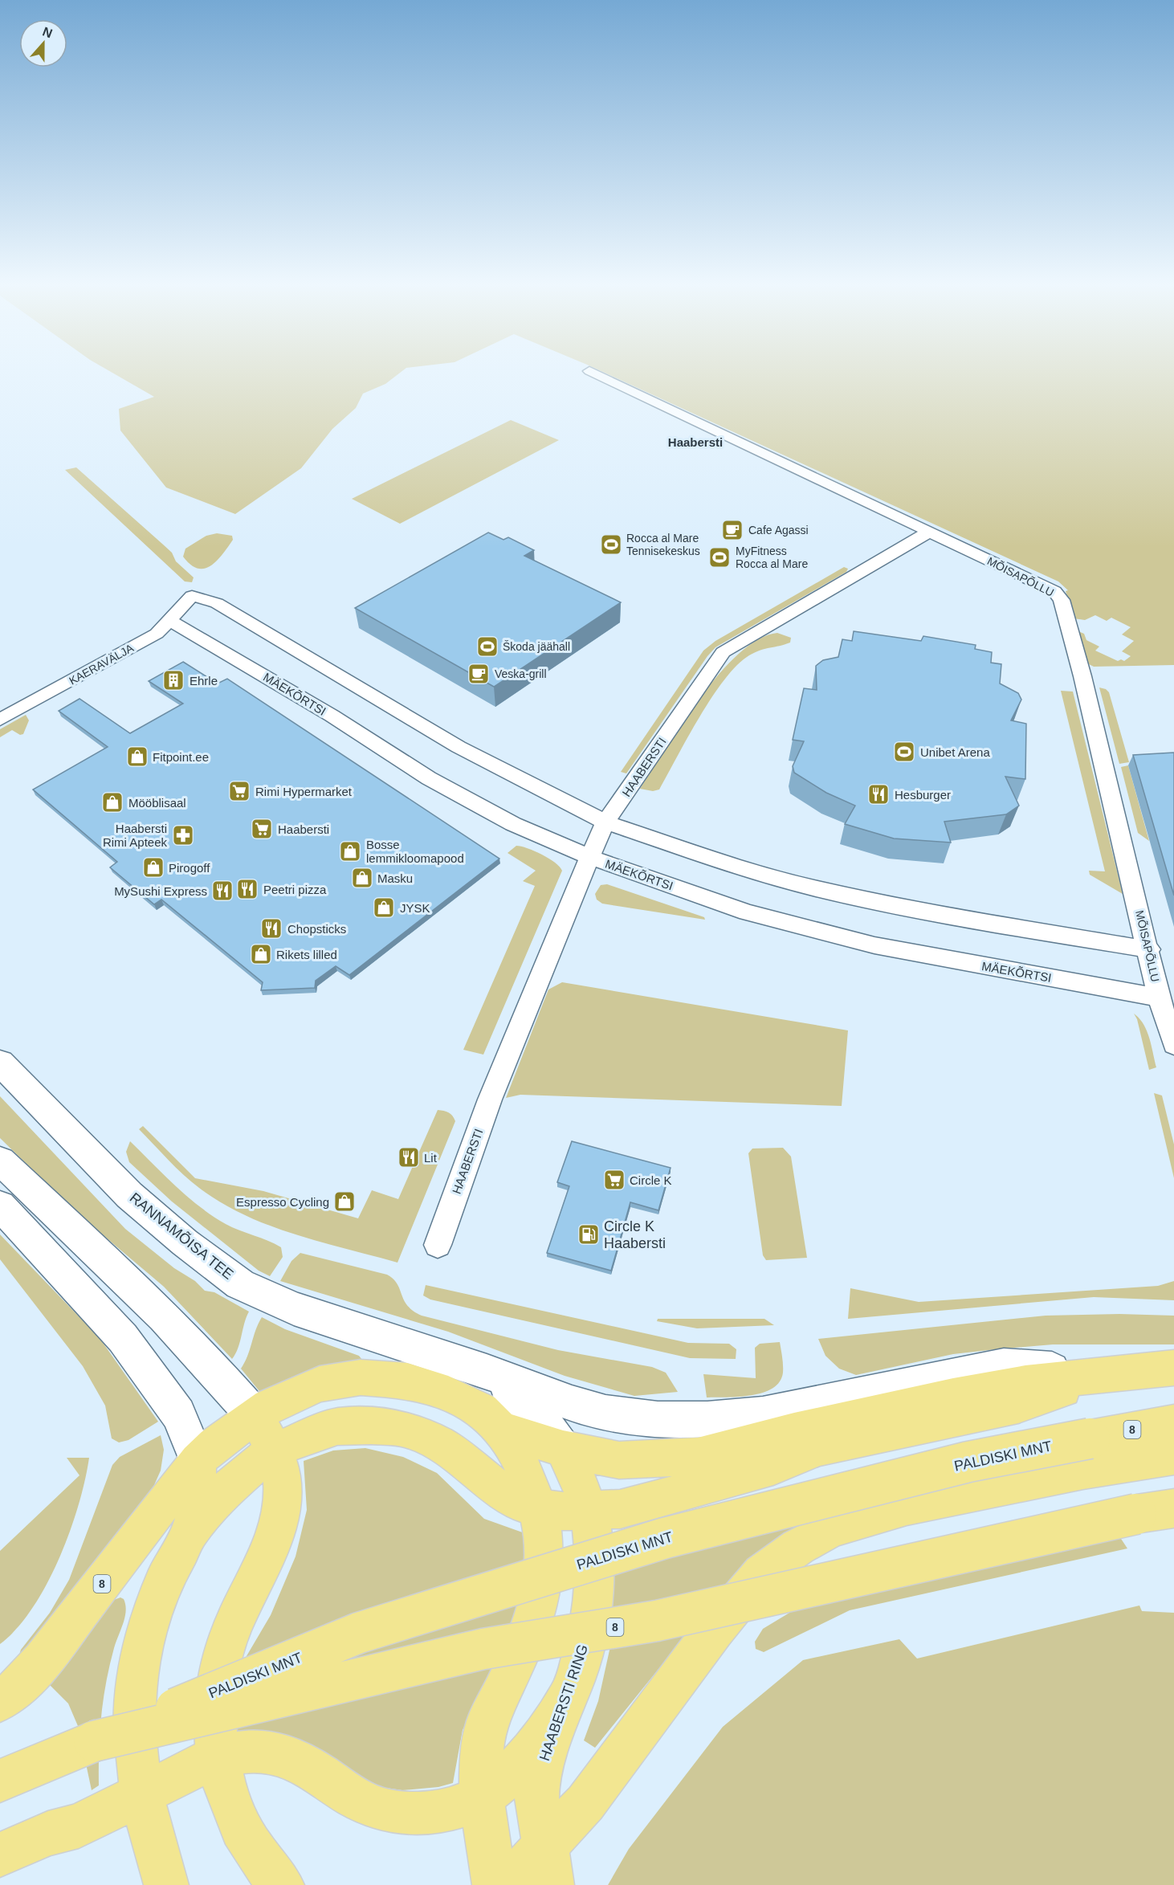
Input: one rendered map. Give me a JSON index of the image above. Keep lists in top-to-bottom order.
{
  "streets": {
    "main road": [
      "RANNAMÕISA TEE",
      "8",
      "PALDISKI MNT",
      "HAABERSTI RING"
    ],
    "street": [
      "MÕISAPÕLLU",
      "KAERAVÄLJA",
      "MÄEKÕRTSI",
      "HAABERSTI"
    ]
  },
  "crossings": [
    ["MÕISAPÕLLU", "MÄEKÕRTSI"],
    ["MÕISAPÕLLU", "HAABERSTI"],
    ["KAERAVÄLJA", "MÄEKÕRTSI"],
    ["KAERAVÄLJA", "HAABERSTI"],
    ["MÄEKÕRTSI", "HAABERSTI"],
    ["RANNAMÕISA TEE", "HAABERSTI RING"]
  ],
  "districts": ["Haabersti"],
  "places": {
    "cafe": ["Cafe Agassi", "Veska-grill"],
    "sports": [
      "Rocca al Mare Tennisekeskus",
      "MyFitness Rocca al Mare",
      "Škoda jäähall",
      "Unibet Arena"
    ],
    "building": ["Ehrle"],
    "shop": [
      "Fitpoint.ee",
      "Mööblisaal",
      "Bosse lemmikloomapood",
      "Pirogoff",
      "Masku",
      "JYSK",
      "Rikets lilled",
      "Espresso Cycling"
    ],
    "supermarket": ["Rimi Hypermarket", "Haabersti", "Circle K"],
    "restaurant": [
      "Hesburger",
      "Peetri pizza",
      "MySushi Express",
      "Chopsticks",
      "Lit"
    ],
    "pharmacy": ["Haabersti Rimi Apteek"],
    "fuel station": ["Circle K Haabersti"]
  },
  "north": "top"
}
